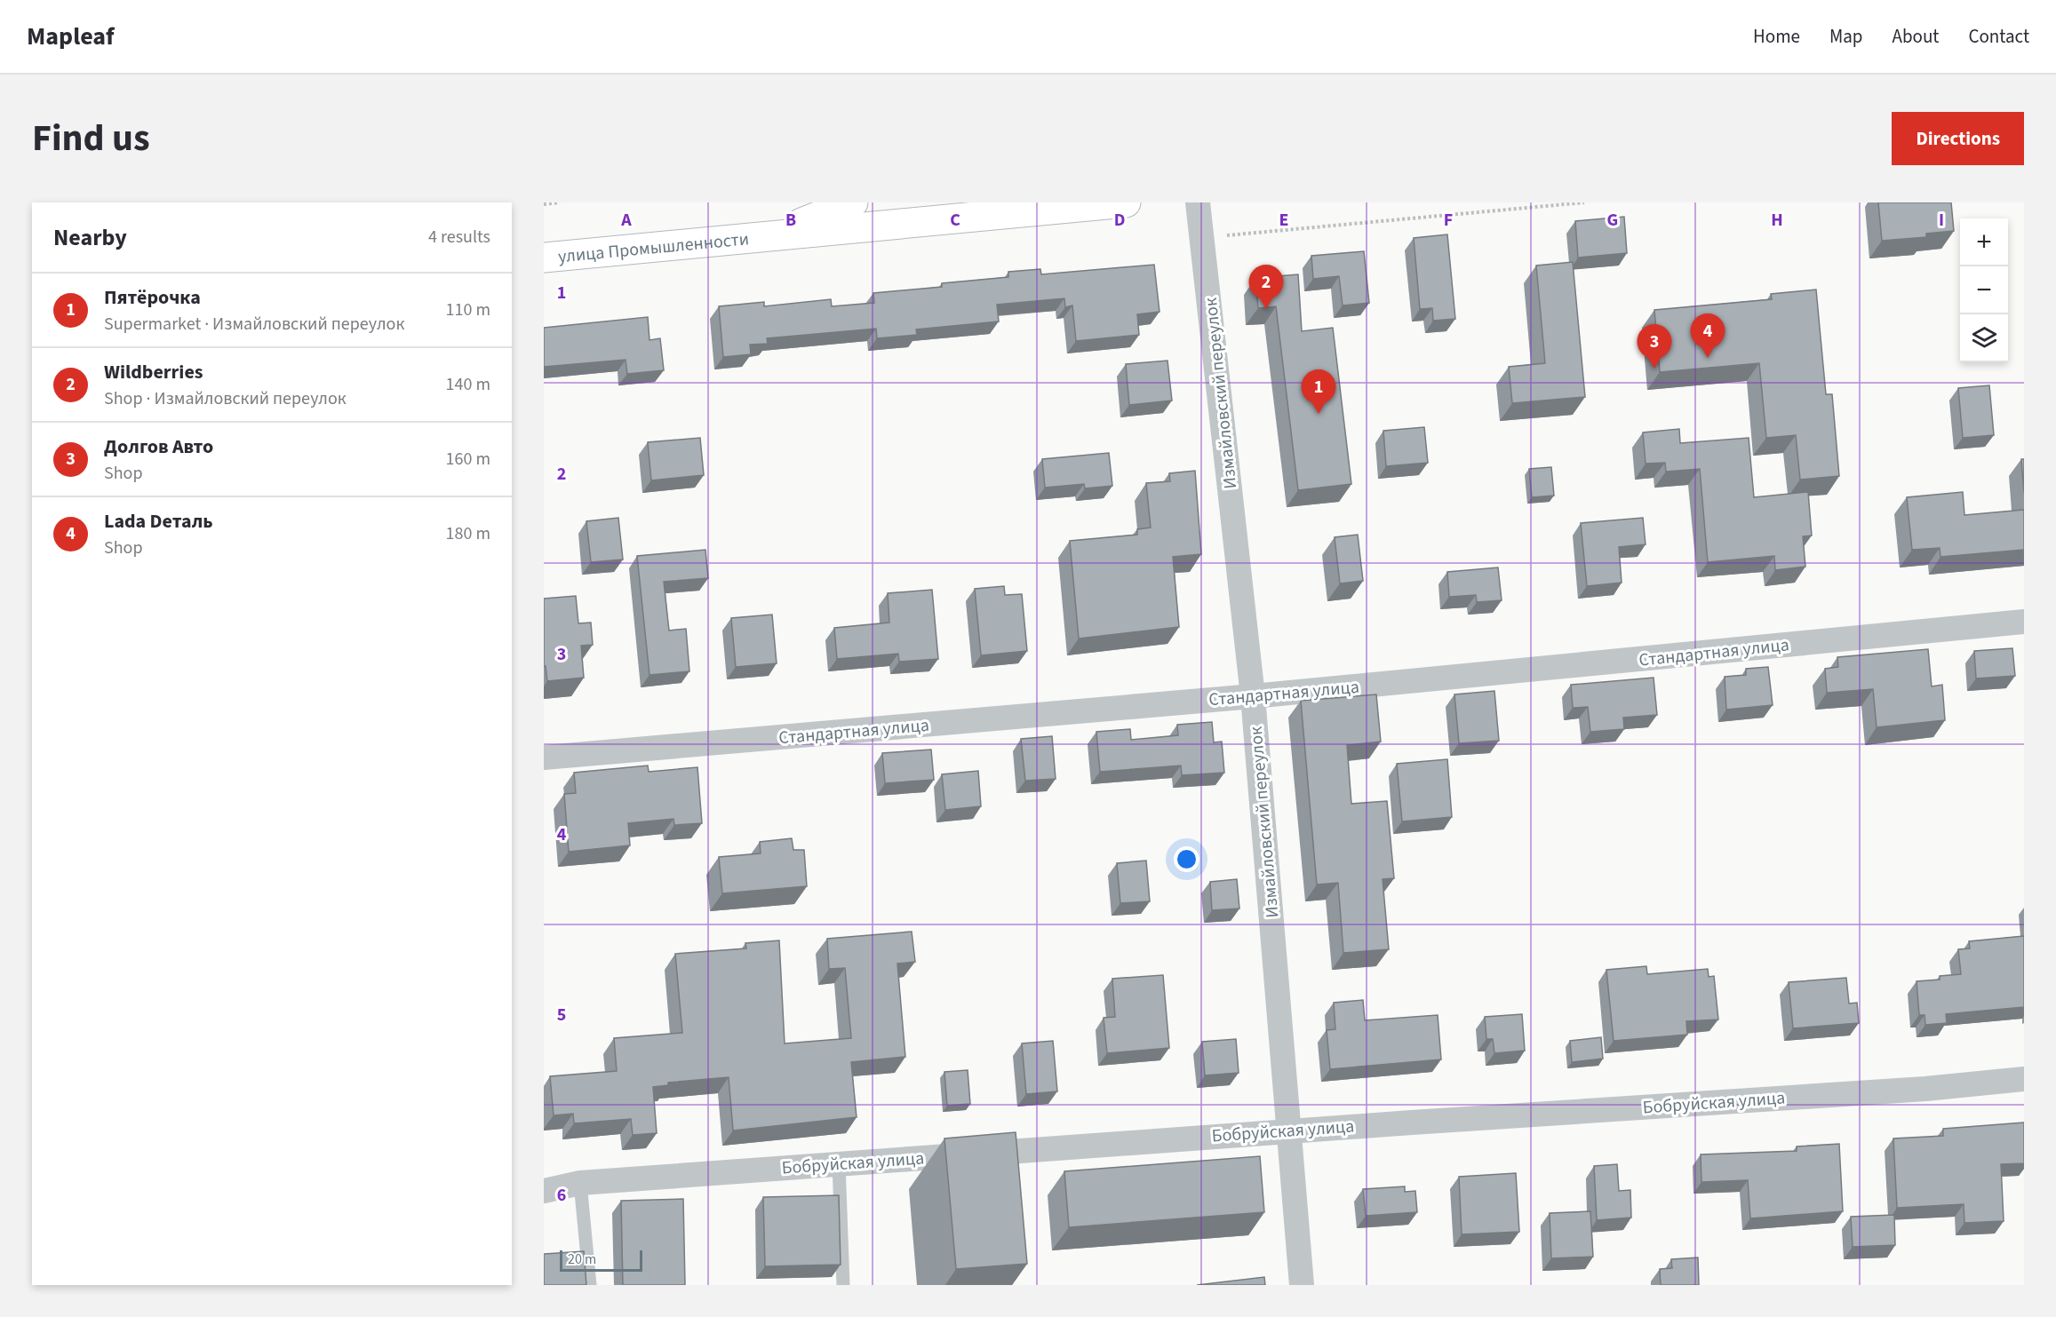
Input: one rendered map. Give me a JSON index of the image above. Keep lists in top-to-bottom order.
{
  "streets": {
    "main road": ["улица Промышленности"],
    "street": ["Измайловский переулок", "Стандартная улица", "Бобруйская улица"]
  },
  "crossings": [
    ["Измайловский переулок", "Стандартная улица"],
    ["Измайловский переулок", "Бобруйская улица"]
  ],
  "scale_bar": "20 m",
  "page": {
    "header": "Mapleaf",
    "nav": [
      "Home",
      "Map",
      "About",
      "Contact"
    ],
    "title": "Find us",
    "buttons": "Directions",
    "heading": ["Nearby", "4 results"],
    "map_buttons": ["+", "−"],
    "pins": [
      "2",
      "4",
      "3",
      "1"
    ],
    "list": [
      {
        "mark": "1",
        "name": "Пятёрочка",
        "note": "Supermarket · Измайловский переулок",
        "value": "110 m"
      },
      {
        "mark": "2",
        "name": "Wildberries",
        "note": "Shop · Измайловский переулок",
        "value": "140 m"
      },
      {
        "mark": "3",
        "name": "Долгов Авто",
        "note": "Shop",
        "value": "160 m"
      },
      {
        "mark": "4",
        "name": "Lada Dеталь",
        "note": "Shop",
        "value": "180 m"
      }
    ],
    "scale": "20 m"
  },
  "grid": {
    "columns": [
      "A",
      "B",
      "C",
      "D",
      "E",
      "F",
      "G",
      "H",
      "I"
    ],
    "rows": [
      "1",
      "2",
      "3",
      "4",
      "5",
      "6"
    ]
  }
}
